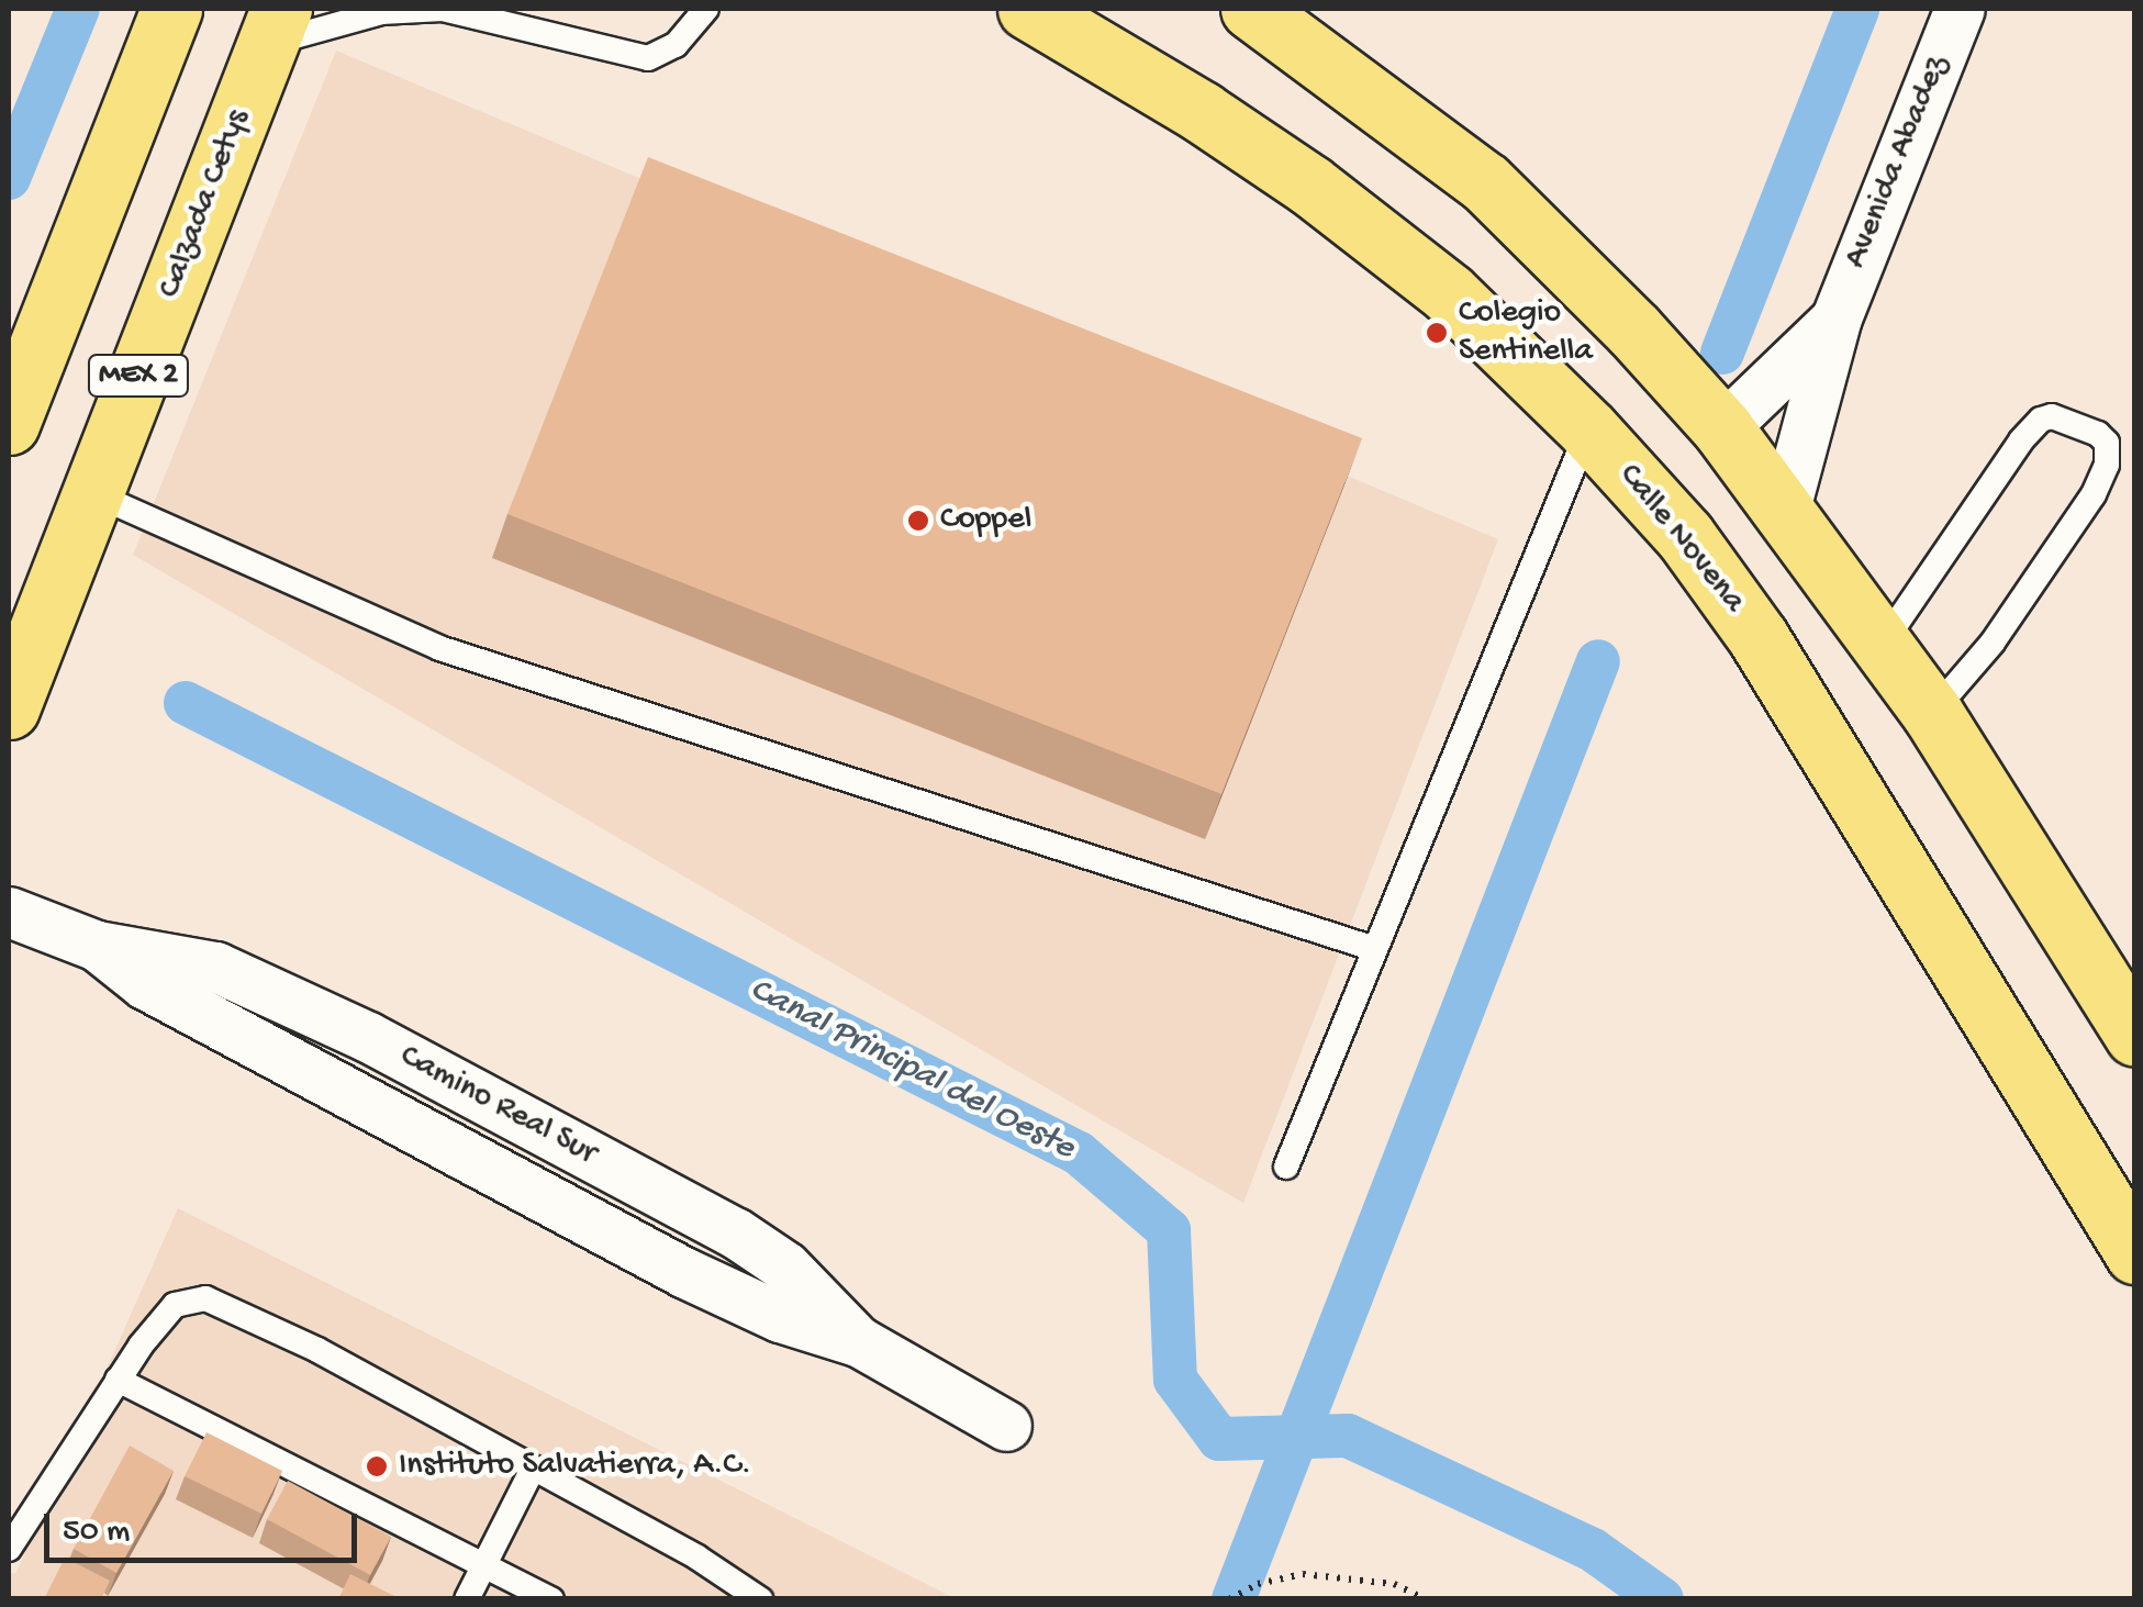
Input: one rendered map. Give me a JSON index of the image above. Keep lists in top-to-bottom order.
{
  "streets": {
    "main road": ["Calzada Cetys", "MEX 2", "Calle Novena"],
    "street": ["Avenida Abadez", "Camino Real Sur"]
  },
  "water": ["Canal Principal del Oeste"],
  "places": ["Colegio Sentinella", "Coppel", "Instituto Salvatierra, A.C."],
  "scale_bar": "50 m"
}
